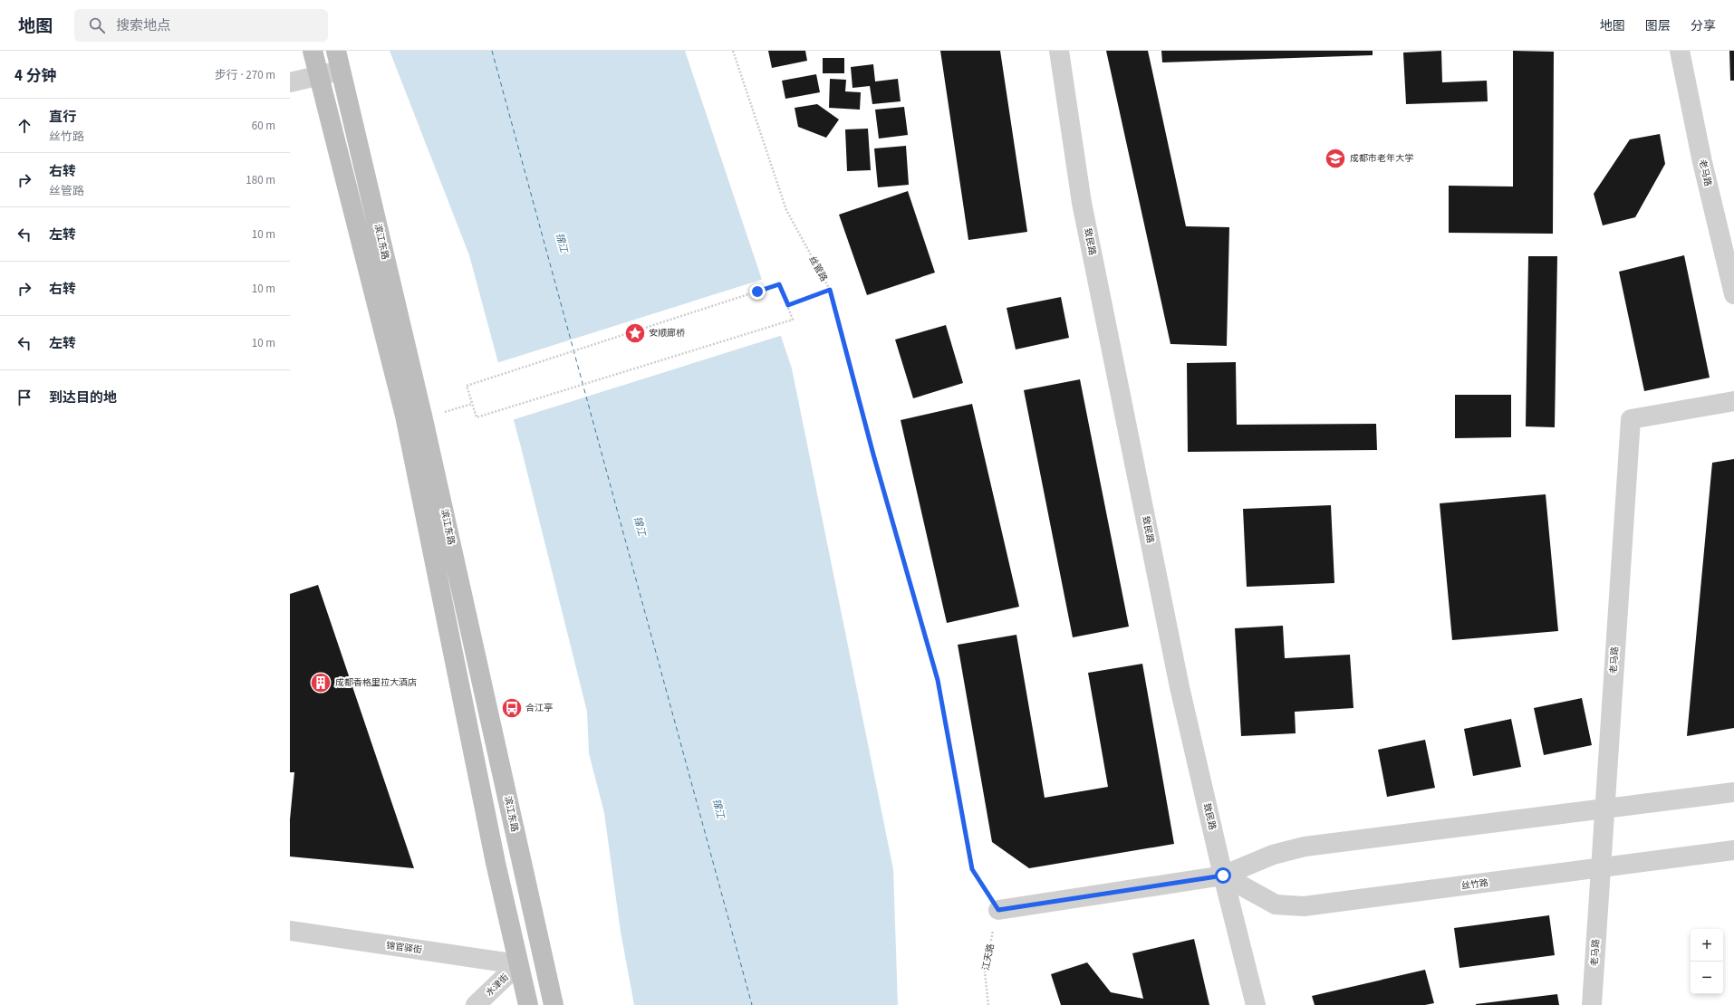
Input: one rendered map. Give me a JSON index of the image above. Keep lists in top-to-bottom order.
{
  "streets": {
    "main road": ["滨江东路"],
    "street": [
      "老马路",
      "致民路",
      "丝竹路",
      "锦官驿街",
      "水津街"
    ],
    "path": ["丝管路", "江天路"]
  },
  "crossings": [
    ["老马路", "丝竹路"],
    ["致民路", "丝竹路"],
    ["丝管路", "江天路"],
    ["锦官驿街", "水津街"]
  ],
  "water": ["锦江"],
  "places": {
    "school or university": ["成都市老年大学"],
    "place": ["安顺廊桥"],
    "building": ["成都香格里拉大酒店"],
    "bus stop": ["合江亭"]
  },
  "page": {
    "header": "地图",
    "search": "搜索地点",
    "nav": ["地图", "图层", "分享"],
    "heading": ["4 分钟", "步行 · 270 m"],
    "list": [
      ["直行", "丝竹路", "60 m"],
      ["右转", "丝管路", "180 m"],
      ["左转", "10 m"],
      ["右转", "10 m"],
      ["左转", "10 m"],
      "到达目的地"
    ],
    "map_buttons": ["+", "−"]
  }
}
